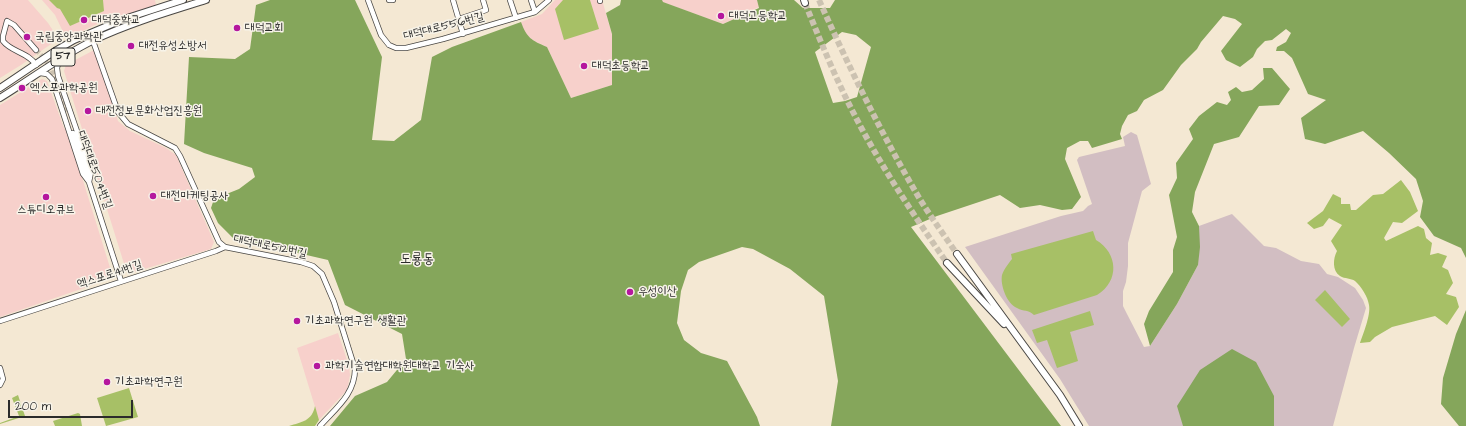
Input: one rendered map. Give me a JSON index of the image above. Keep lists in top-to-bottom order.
{
  "streets": {
    "main road": ["57"],
    "street": [
      "대덕대로556번길",
      "대덕대로504번길",
      "대덕대로512번길",
      "엑스포로41번길"
    ]
  },
  "crossings": [
    ["57", "대덕대로512번길"],
    ["대덕대로504번길", "엑스포로41번길"],
    ["대덕대로512번길", "엑스포로41번길"]
  ],
  "districts": ["도룡동"],
  "places": [
    "대덕고등학교",
    "대덕중학교",
    "대덕교회",
    "국립중앙과학관",
    "대전유성소방서",
    "대덕초등학교",
    "엑스포과학공원",
    "대전정보문화산업진흥원",
    "대전마케팅공사",
    "스튜디오큐브",
    "우성이산",
    "기초과학연구원 생활관",
    "과학기술연합대학원대학교 기숙사",
    "기초과학연구원"
  ],
  "scale_bar": "200 m"
}
